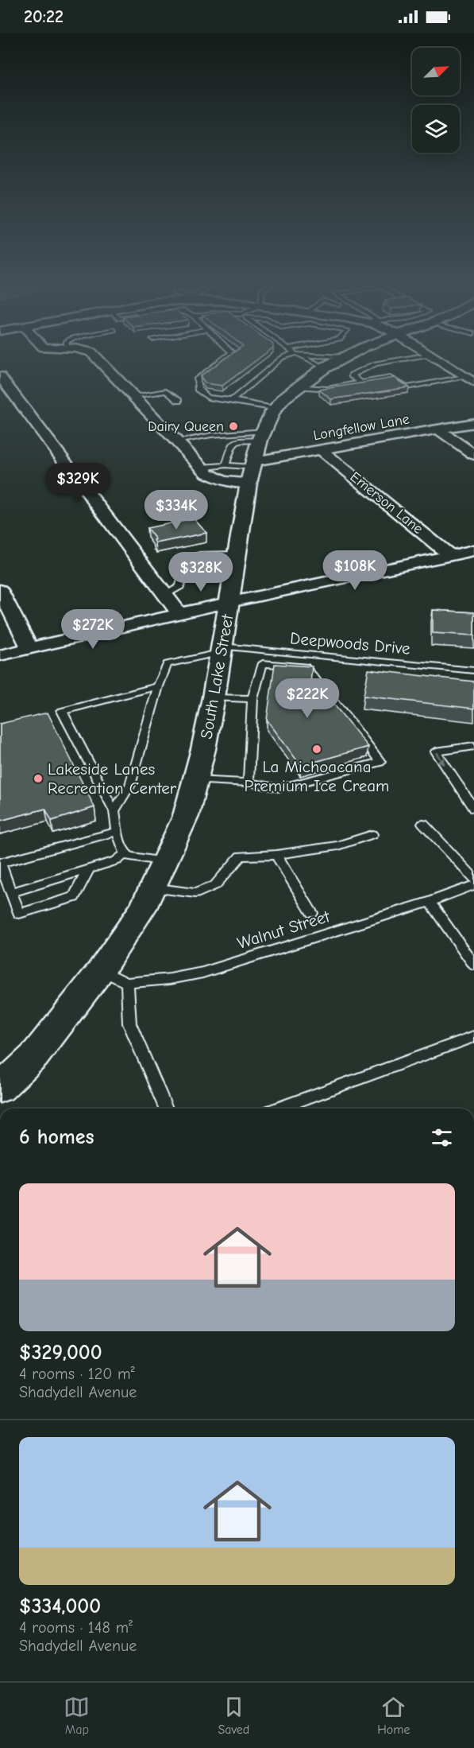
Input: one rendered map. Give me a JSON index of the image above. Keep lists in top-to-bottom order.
{
  "streets": {
    "main road": ["South Lake Street"],
    "street": ["Longfellow Lane", "Emerson Lane"],
    "lane": ["Deepwoods Drive", "Walnut Street"]
  },
  "crossings": [
    ["Longfellow Lane", "Emerson Lane"],
    ["Longfellow Lane", "South Lake Street"],
    ["Deepwoods Drive", "South Lake Street"],
    ["South Lake Street", "Walnut Street"]
  ],
  "places": ["Dairy Queen", "La Michoacana Premium Ice Cream", "Lakeside Lanes Recreation Center"],
  "north": "top right",
  "page": {
    "status": "20:22",
    "price": [
      "$329K",
      "$334K",
      "$108K",
      "$328K",
      "$272K",
      "$222K"
    ],
    "heading": "6 homes",
    "list": [
      {
        "name": "$329,000",
        "note": "4 rooms · 120 m² · Shadydell Avenue"
      },
      {
        "name": "$334,000",
        "note": "4 rooms · 148 m² · Shadydell Avenue"
      }
    ],
    "tabs": ["Map", "Saved", "Home"]
  }
}
